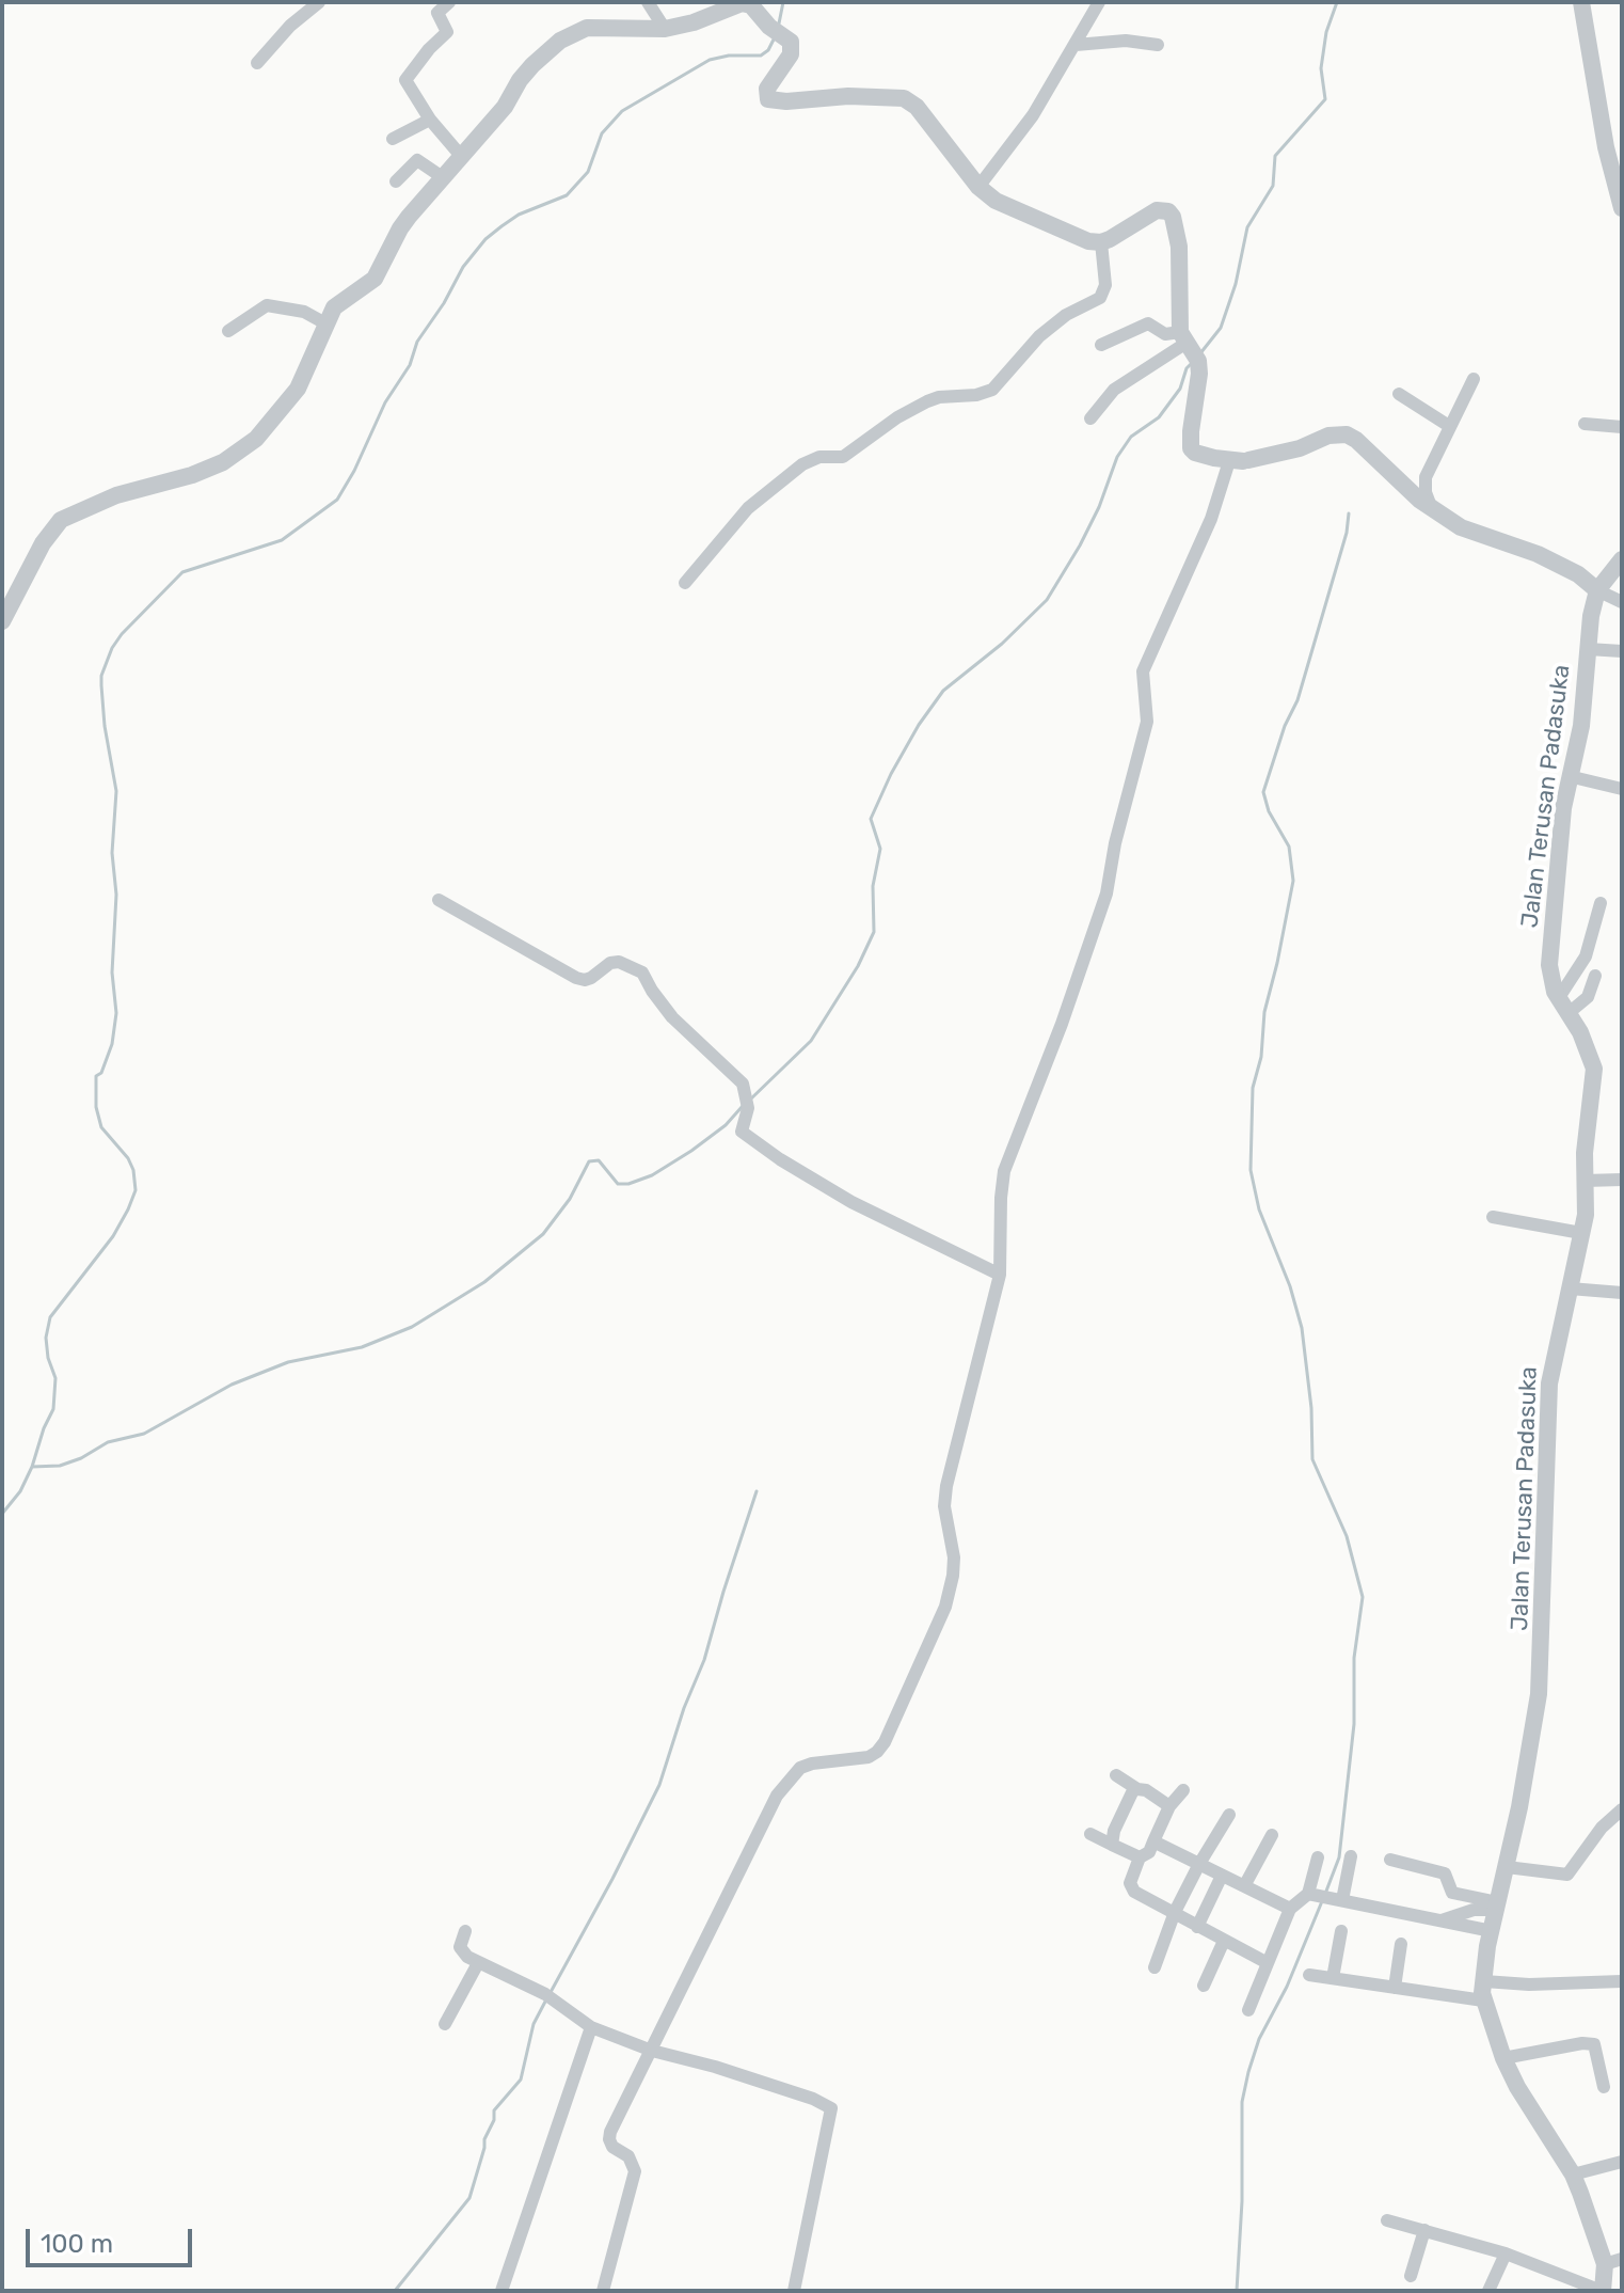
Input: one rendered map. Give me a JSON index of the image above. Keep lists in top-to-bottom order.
{
  "streets": {
    "street": ["Jalan Terusan Padasuka"]
  },
  "scale_bar": "100 m"
}
